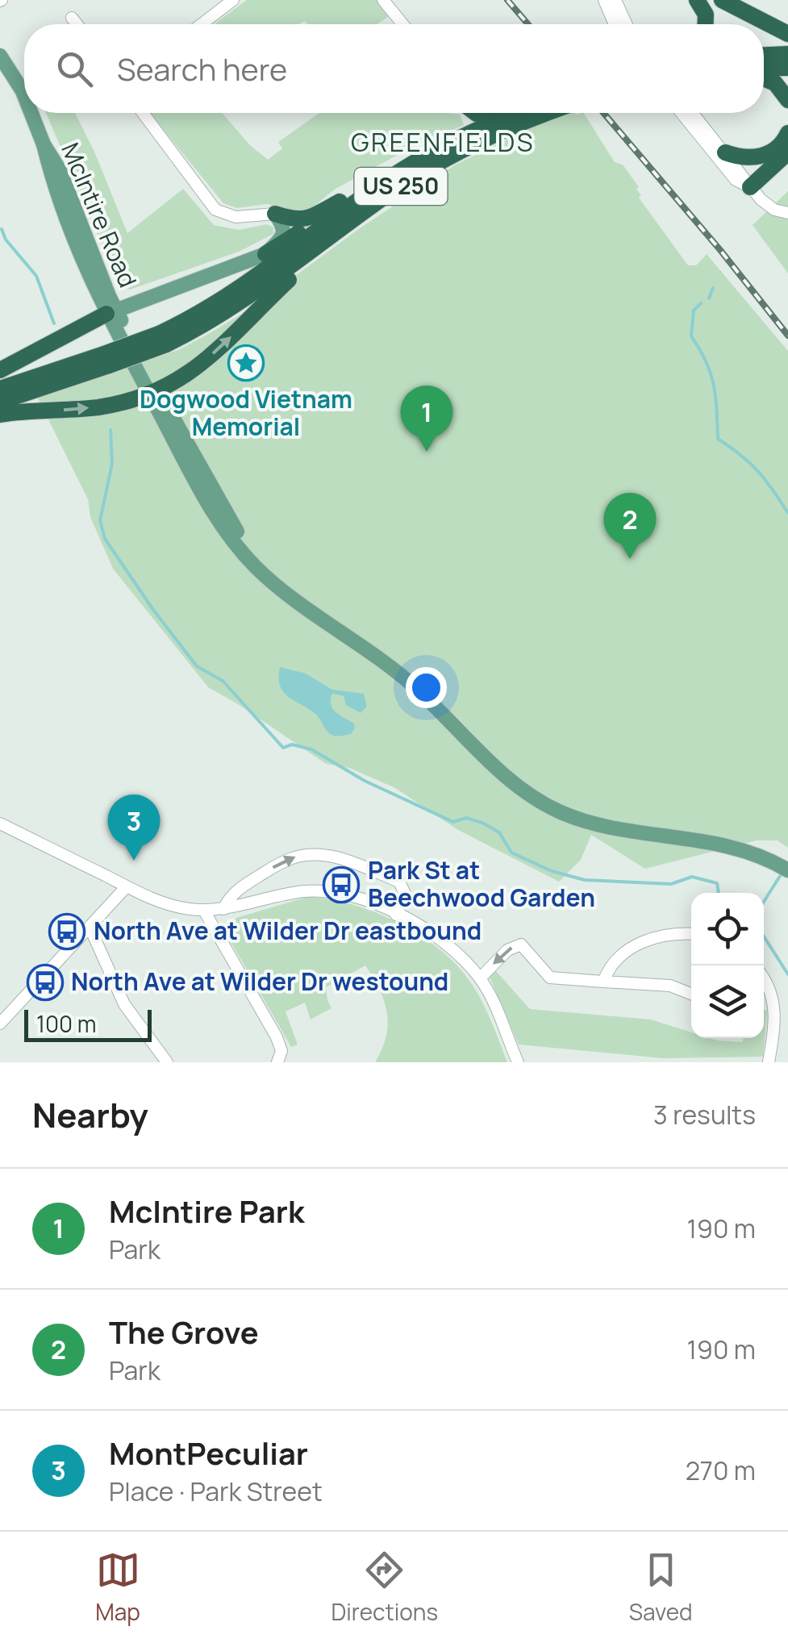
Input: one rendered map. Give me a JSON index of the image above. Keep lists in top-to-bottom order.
{
  "streets": {
    "highway": ["US 250"],
    "main road": ["McIntire Road"]
  },
  "districts": ["GREENFIELDS"],
  "places": {
    "place": ["Dogwood Vietnam Memorial"],
    "bus stop": ["Park St at Beechwood Garden", "North Ave at Wilder Dr eastbound", "North Ave at Wilder Dr westound"]
  },
  "scale_bar": "100 m",
  "page": {
    "search": "Search here",
    "pins": ["1", "2", "3"],
    "scale": "100 m",
    "heading": ["Nearby", "3 results"],
    "list": [
      {
        "mark": "1",
        "name": "McIntire Park",
        "note": "Park",
        "value": "190 m"
      },
      {
        "mark": "2",
        "name": "The Grove",
        "note": "Park",
        "value": "190 m"
      },
      {
        "mark": "3",
        "name": "MontPeculiar",
        "note": "Place · Park Street",
        "value": "270 m"
      }
    ],
    "nav": ["Map", "Directions", "Saved"]
  }
}
